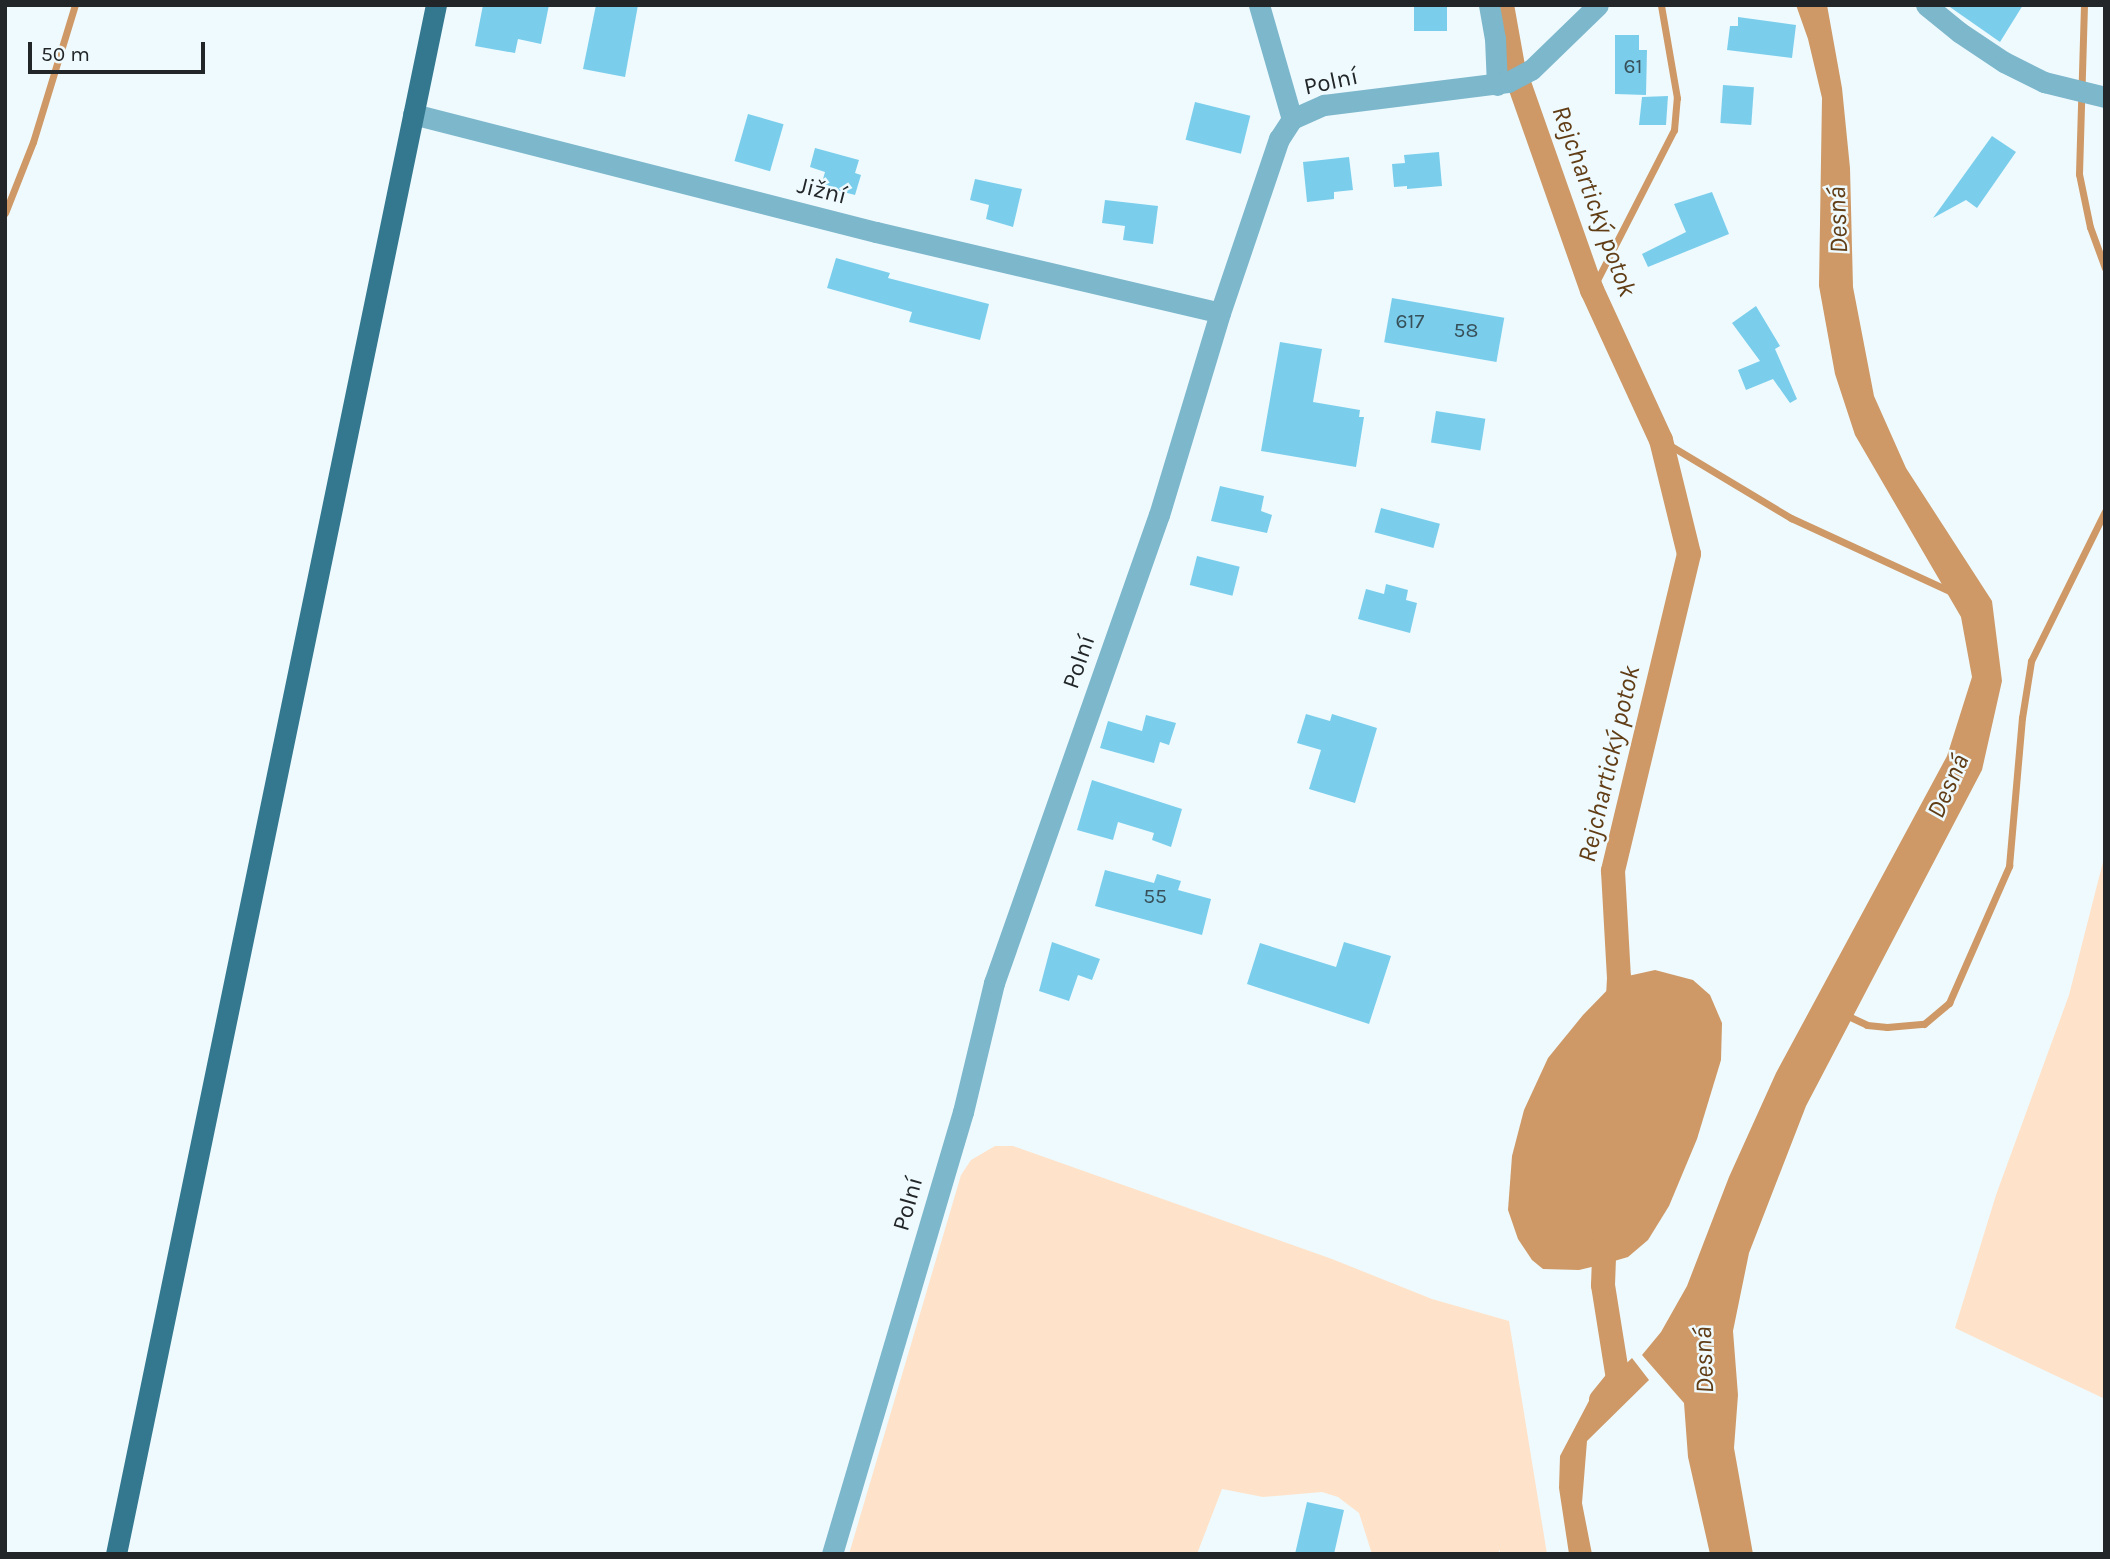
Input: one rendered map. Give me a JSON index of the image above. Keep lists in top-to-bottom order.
{
  "streets": {
    "street": ["Polní", "Jižní"]
  },
  "crossings": [
    ["Polní", "Jižní"]
  ],
  "water": ["Rejchartický potok", "Desná"],
  "house_numbers": [
    "61",
    "617",
    "58",
    "55"
  ],
  "scale_bar": "50 m"
}
